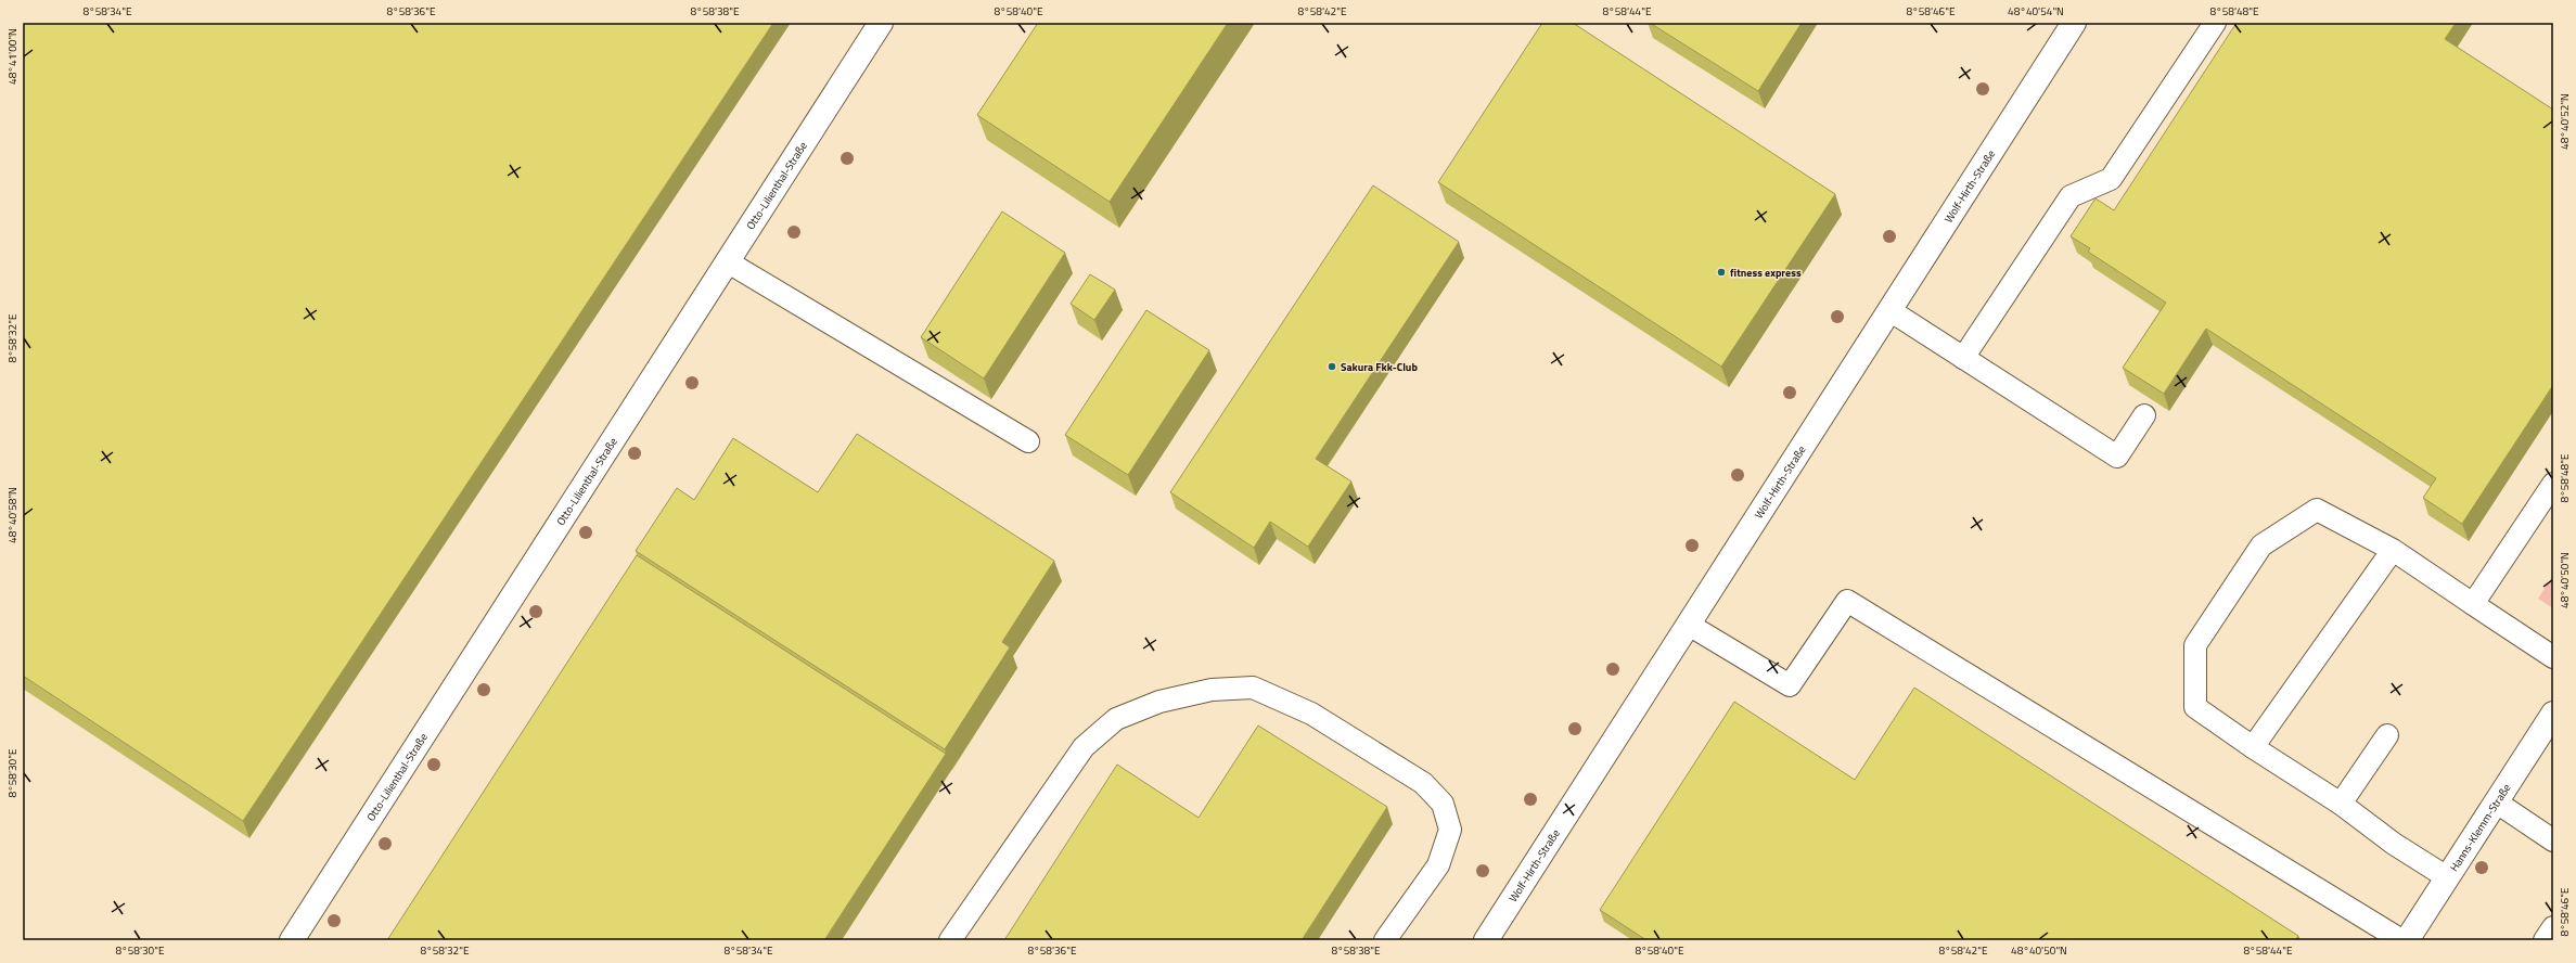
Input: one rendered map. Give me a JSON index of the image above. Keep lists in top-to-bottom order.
{
  "streets": {
    "street": ["Otto-Lilienthal-Straße", "Wolf-Hirth-Straße", "Hanns-Klemm-Straße"]
  },
  "places": ["fitness express", "Sakura Fkk-Club"],
  "coordinates": [
    "8°58'34\"E",
    "8°58'36\"E",
    "8°58'38\"E",
    "8°58'40\"E",
    "8°58'42\"E",
    "8°58'44\"E",
    "8°58'46\"E",
    "48°40'54\"N",
    "8°58'48\"E",
    "48°41'00\"N",
    "48°40'52\"N",
    "8°58'32\"E",
    "48°40'58\"N",
    "48°40'50\"N",
    "8°58'30\"E"
  ]
}
